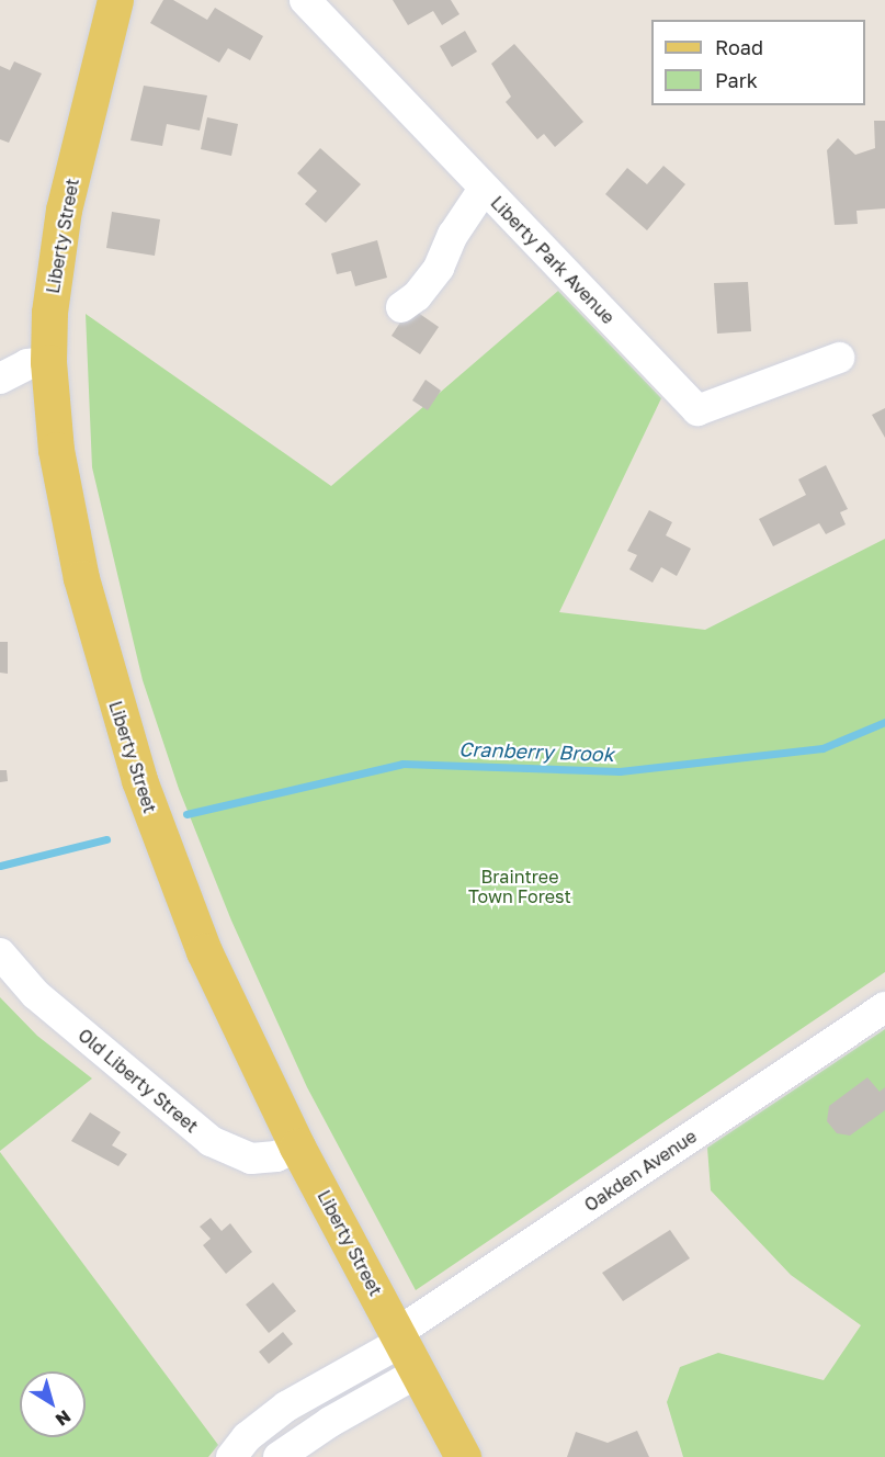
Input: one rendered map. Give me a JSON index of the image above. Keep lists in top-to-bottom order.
{
  "streets": {
    "main road": ["Liberty Street"],
    "street": ["Liberty Park Avenue", "Old Liberty Street", "Oakden Avenue"]
  },
  "crossings": [
    ["Liberty Street", "Old Liberty Street"],
    ["Liberty Street", "Oakden Avenue"]
  ],
  "water": ["Cranberry Brook"],
  "parks": ["Braintree Town Forest"],
  "legend": ["Road", "Park"],
  "north": "bottom right"
}
